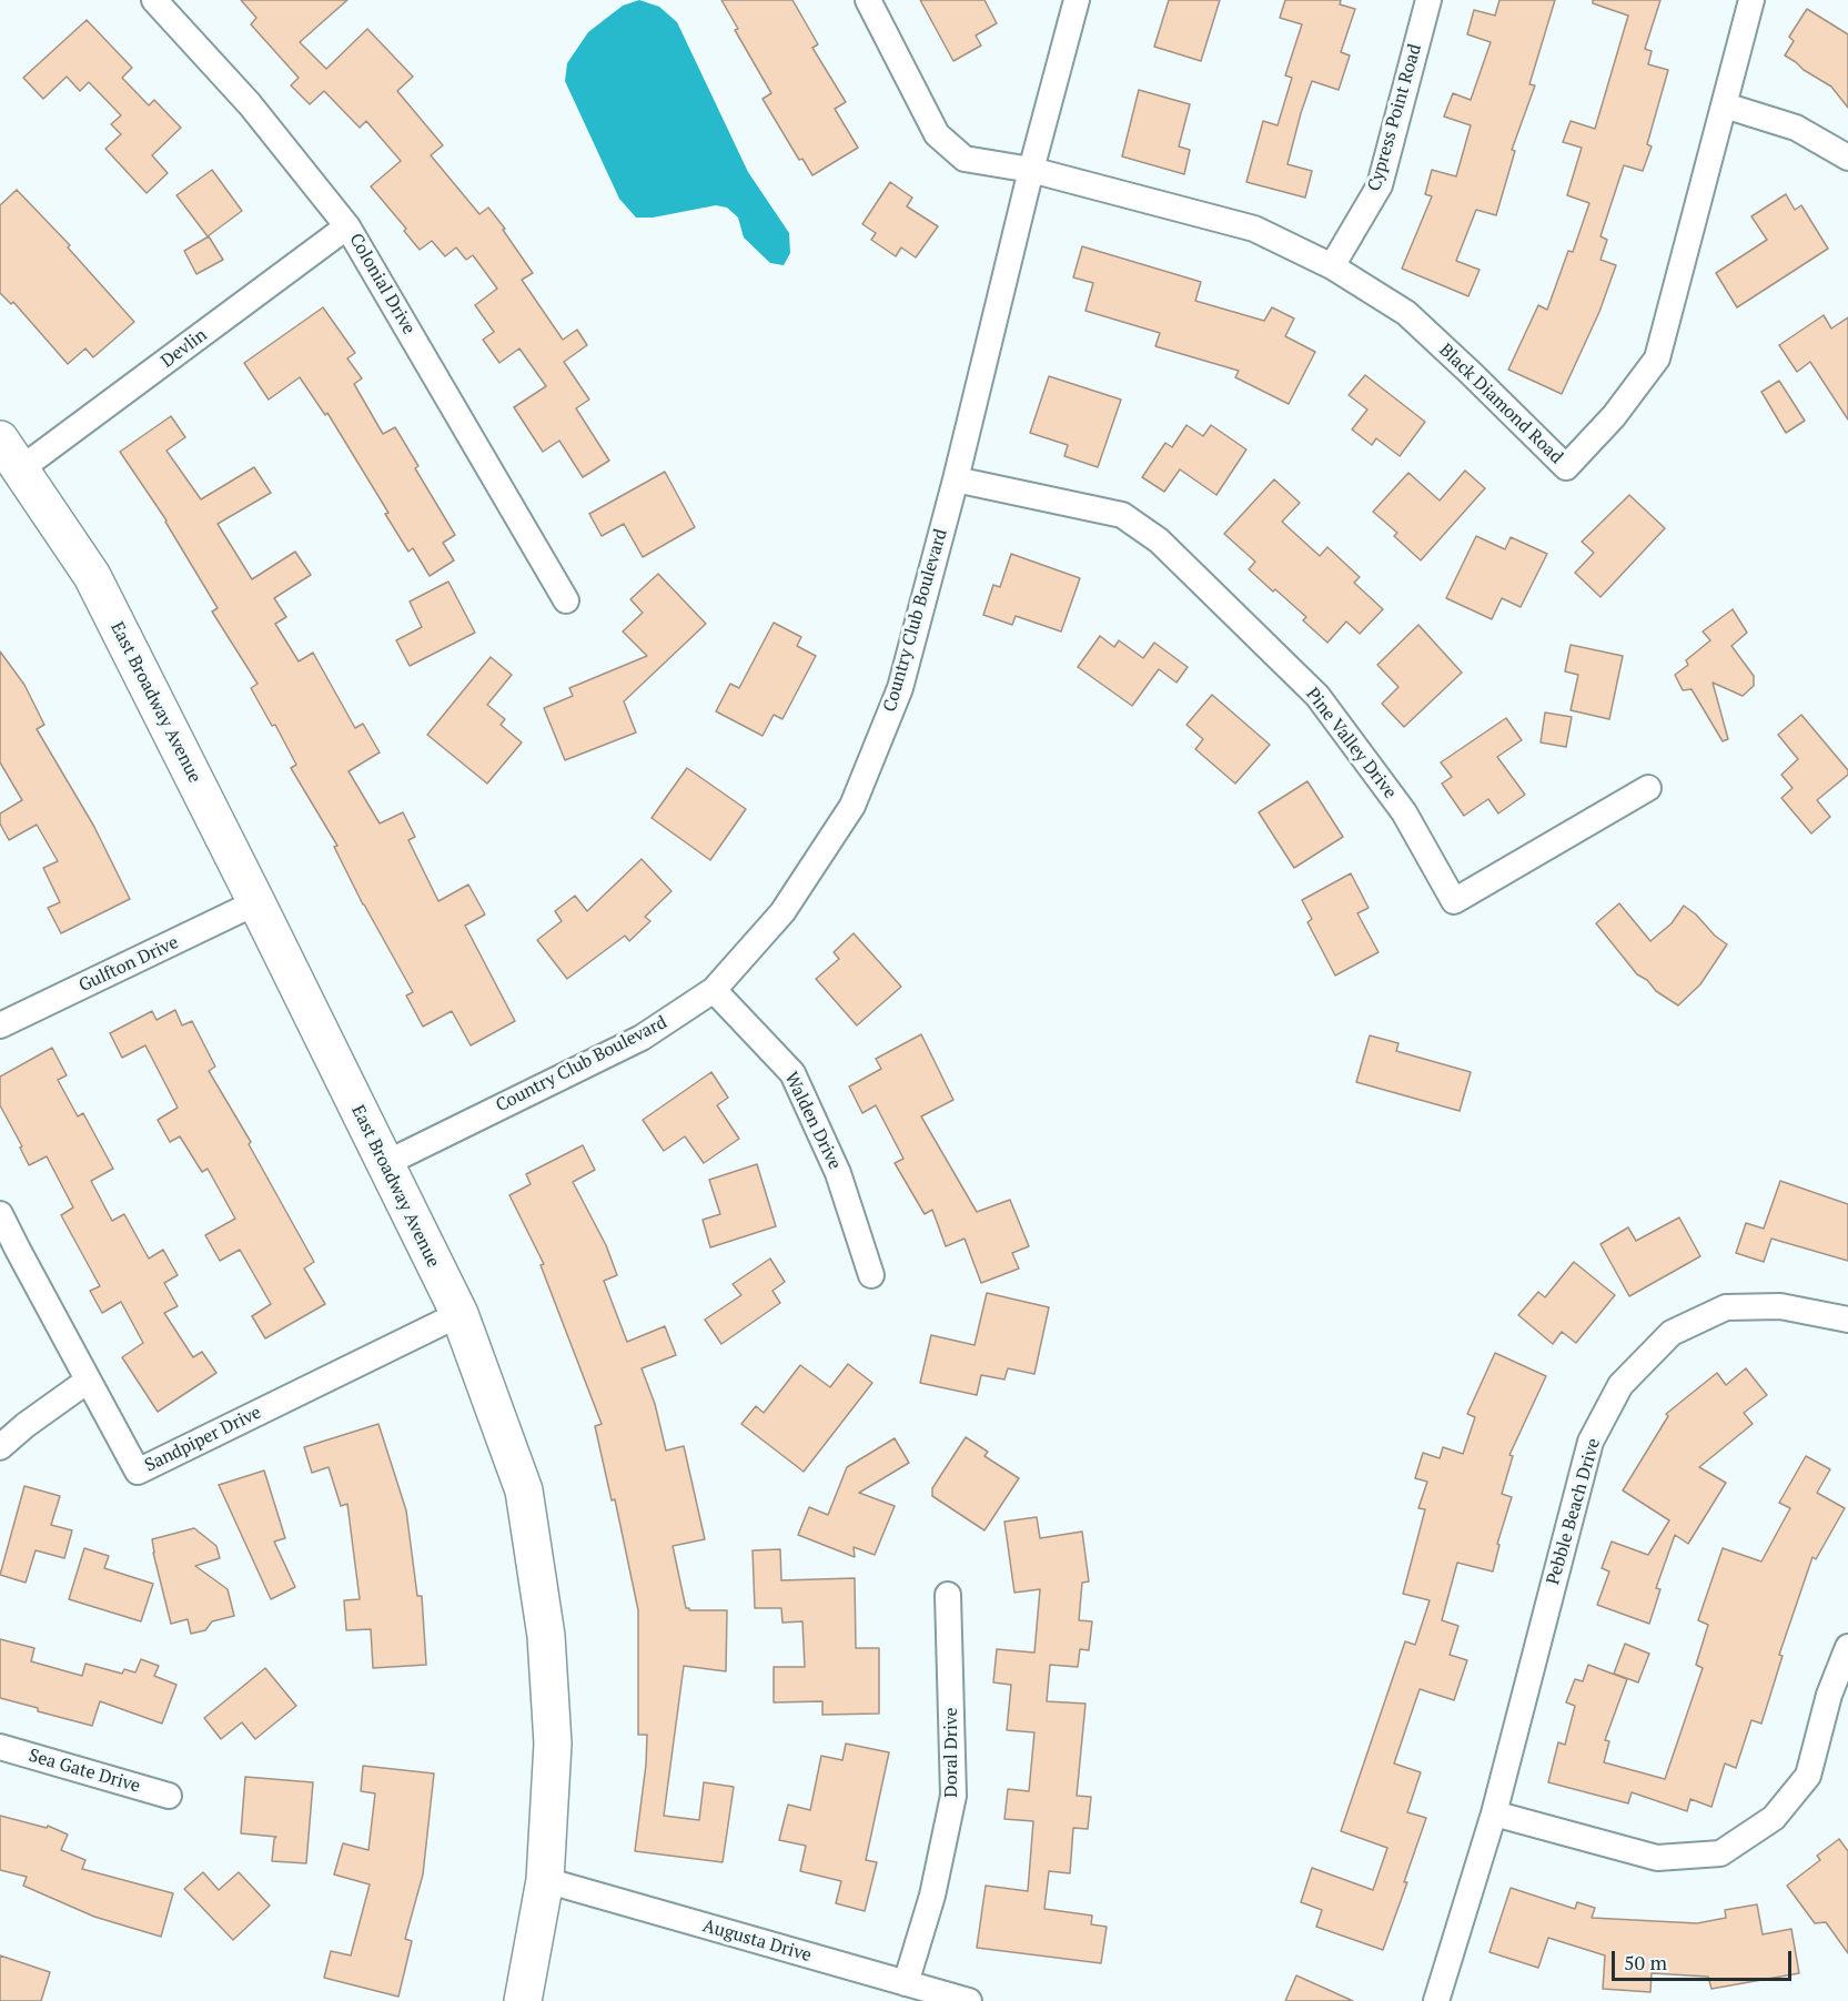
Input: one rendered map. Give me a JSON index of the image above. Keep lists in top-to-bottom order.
{
  "streets": {
    "street": [
      "Cypress Point Road",
      "Colonial Drive",
      "Devlin",
      "Black Diamond Road",
      "Country Club Boulevard",
      "East Broadway Avenue",
      "Pine Valley Drive",
      "Gulfton Drive",
      "Walden Drive",
      "Sandpiper Drive",
      "Pebble Beach Drive",
      "Doral Drive",
      "Sea Gate Drive",
      "Augusta Drive"
    ]
  },
  "crossings": [
    ["Cypress Point Road", "Black Diamond Road"],
    ["Colonial Drive", "Devlin"],
    ["Devlin", "East Broadway Avenue"],
    ["Black Diamond Road", "Country Club Boulevard"],
    ["Country Club Boulevard", "East Broadway Avenue"],
    ["Country Club Boulevard", "Pine Valley Drive"],
    ["Country Club Boulevard", "Walden Drive"],
    ["East Broadway Avenue", "Gulfton Drive"],
    ["East Broadway Avenue", "Sandpiper Drive"],
    ["East Broadway Avenue", "Augusta Drive"],
    ["Doral Drive", "Augusta Drive"]
  ],
  "scale_bar": "50 m"
}
